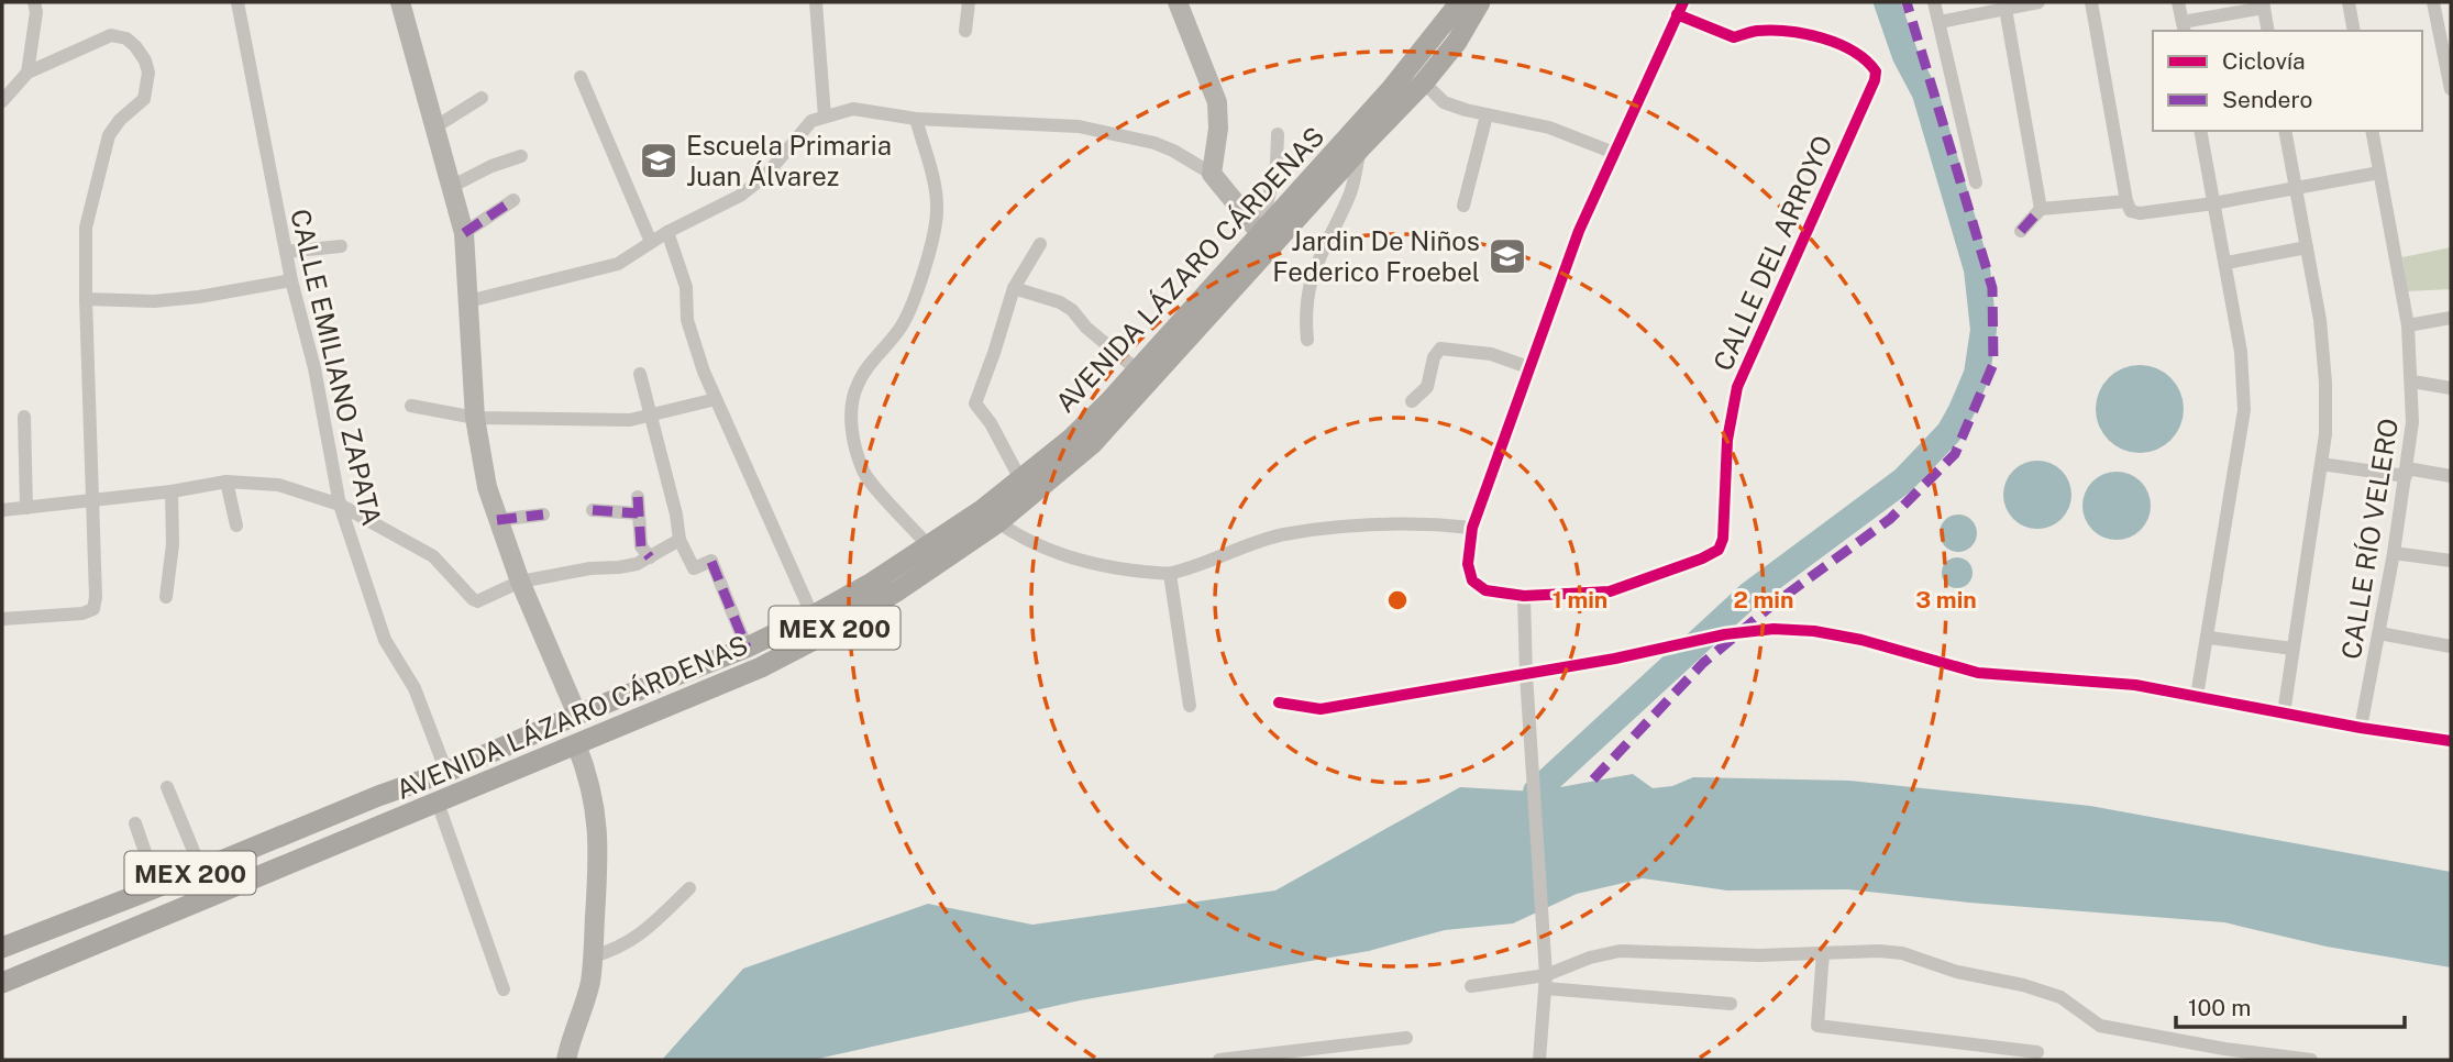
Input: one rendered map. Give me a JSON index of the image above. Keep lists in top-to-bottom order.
{
  "streets": {
    "main road": ["AVENIDA LÁZARO CÁRDENAS", "MEX 200"],
    "street": ["CALLE DEL ARROYO", "CALLE EMILIANO ZAPATA", "CALLE RÍO VELERO"]
  },
  "crossings": [
    ["AVENIDA LÁZARO CÁRDENAS", "CALLE EMILIANO ZAPATA"]
  ],
  "places": {
    "school or university": ["Escuela Primaria Juan Álvarez", "Jardin De Niños Federico Froebel"]
  },
  "legend": ["Ciclovía", "Sendero"],
  "scale_bar": "100 m",
  "rings": ["1 min", "2 min", "3 min"]
}
